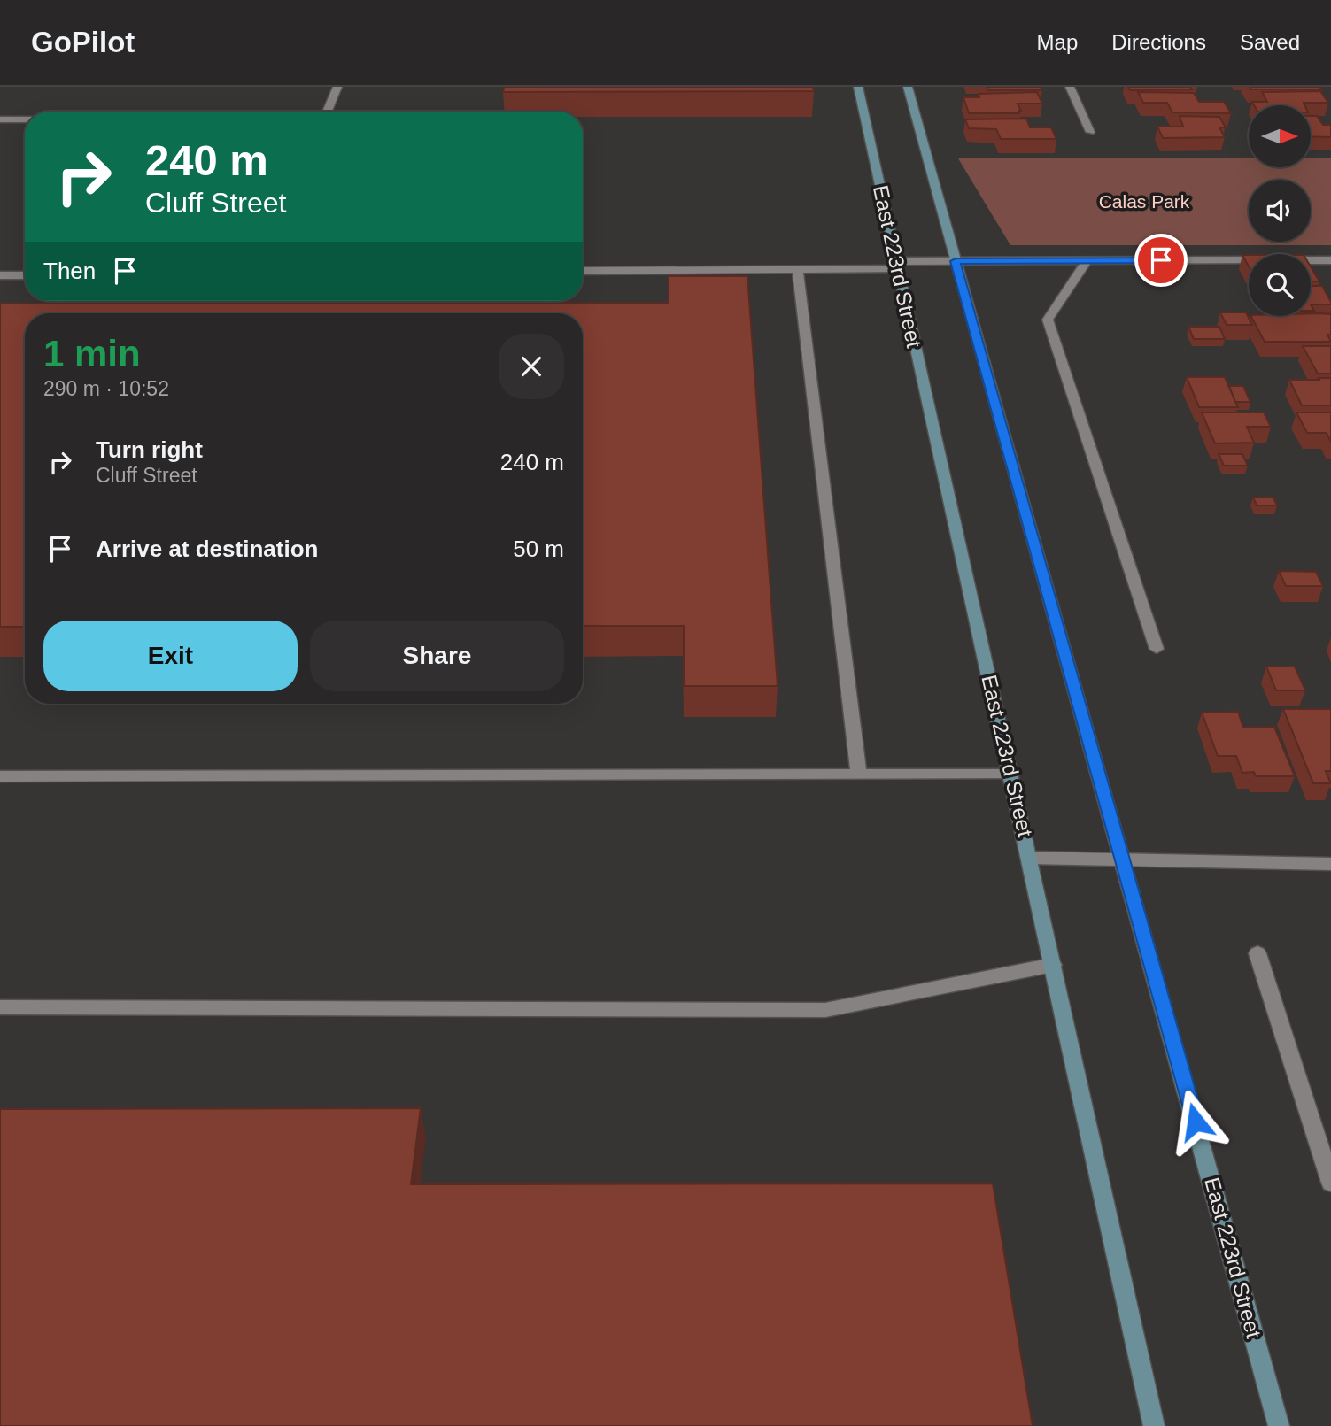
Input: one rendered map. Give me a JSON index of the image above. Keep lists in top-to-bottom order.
{
  "streets": {
    "main road": ["East 223rd Street"]
  },
  "parks": ["Calas Park"],
  "north": "right",
  "page": {
    "header": "GoPilot",
    "nav": ["Map", "Directions", "Saved"],
    "turn": ["240 m", "Cluff Street"],
    "then": "Then",
    "heading": ["1 min", "290 m · 10:52"],
    "list": [
      {
        "name": "Turn right",
        "note": "Cluff Street",
        "value": "240 m"
      },
      {
        "name": "Arrive at destination",
        "value": "50 m"
      }
    ],
    "buttons": ["Exit", "Share"]
  }
}
